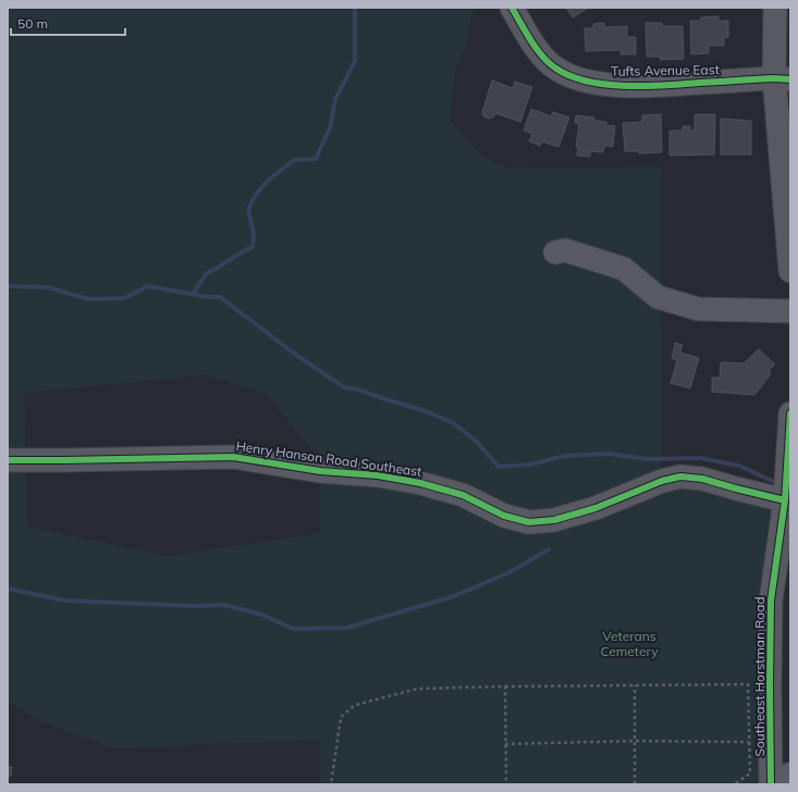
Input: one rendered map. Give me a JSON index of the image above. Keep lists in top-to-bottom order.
{
  "streets": {
    "street": ["Tufts Avenue East", "Henry Hanson Road Southeast", "Southeast Horstman Road"]
  },
  "crossings": [
    ["Henry Hanson Road Southeast", "Southeast Horstman Road"]
  ],
  "parks": ["Veterans Cemetery"],
  "scale_bar": "50 m"
}
